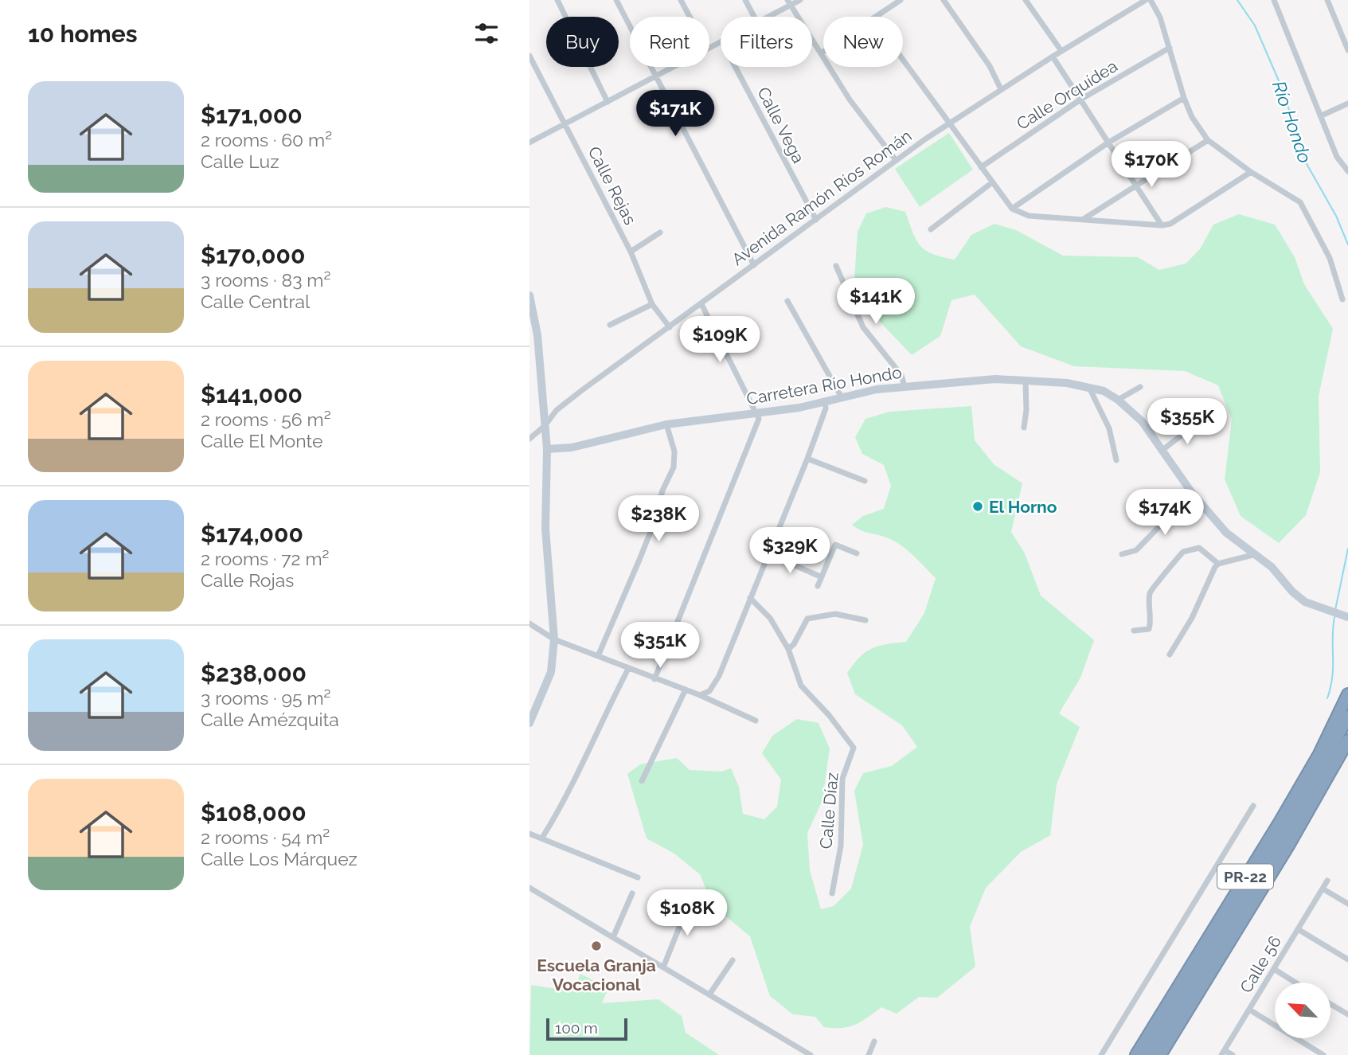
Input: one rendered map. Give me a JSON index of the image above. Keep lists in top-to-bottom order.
{
  "streets": {
    "highway": ["PR-22"],
    "street": [
      "Calle Orquídea",
      "Calle Vega",
      "Calle Rejas",
      "Avenida Ramón Ríos Román",
      "Carretera Río Hondo",
      "Calle Díaz",
      "Calle 56"
    ]
  },
  "crossings": [
    ["Calle Vega", "Avenida Ramón Ríos Román"],
    ["Calle Rejas", "Avenida Ramón Ríos Román"]
  ],
  "water": ["Río Hondo"],
  "places": ["El Horno", "Escuela Granja Vocacional"],
  "scale_bar": "100 m",
  "north": "top left",
  "page": {
    "heading": "10 homes",
    "chip": [
      "Buy",
      "Rent",
      "Filters",
      "New"
    ],
    "list": [
      {
        "name": "$171,000",
        "note": "2 rooms · 60 m² · Calle Luz"
      },
      {
        "name": "$170,000",
        "note": "3 rooms · 83 m² · Calle Central"
      },
      {
        "name": "$141,000",
        "note": "2 rooms · 56 m² · Calle El Monte"
      },
      {
        "name": "$174,000",
        "note": "2 rooms · 72 m² · Calle Rojas"
      },
      {
        "name": "$238,000",
        "note": "3 rooms · 95 m² · Calle Amézquita"
      },
      {
        "name": "$108,000",
        "note": "2 rooms · 54 m² · Calle Los Márquez"
      }
    ],
    "price": [
      "$171K",
      "$170K",
      "$141K",
      "$109K",
      "$355K",
      "$174K",
      "$238K",
      "$329K",
      "$351K",
      "$108K"
    ],
    "scale": "100 m"
  }
}
